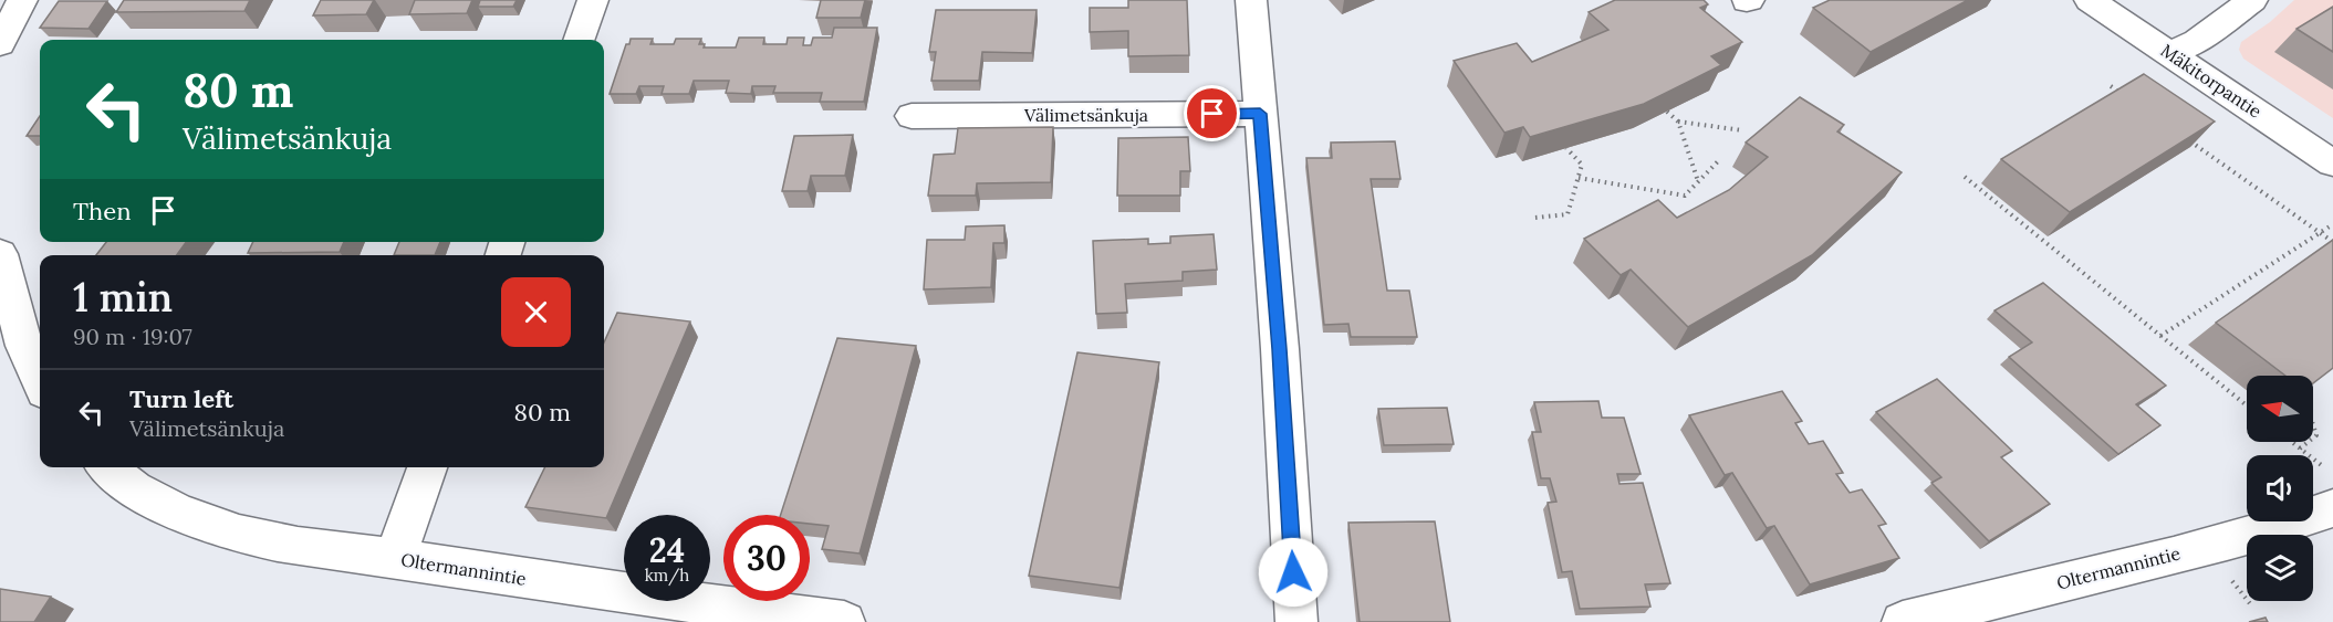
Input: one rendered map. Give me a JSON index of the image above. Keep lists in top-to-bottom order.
{
  "streets": {
    "street": ["Mäkitorpantie", "Välimetsänkuja", "Oltermannintie"]
  },
  "north": "left",
  "page": {
    "turn": ["80 m", "Välimetsänkuja"],
    "then": "Then",
    "heading": ["1 min", "90 m · 19:07"],
    "list": [
      {
        "name": "Turn left",
        "note": "Välimetsänkuja",
        "value": "80 m"
      }
    ],
    "speed": "24 km/h",
    "limit": "30"
  }
}
